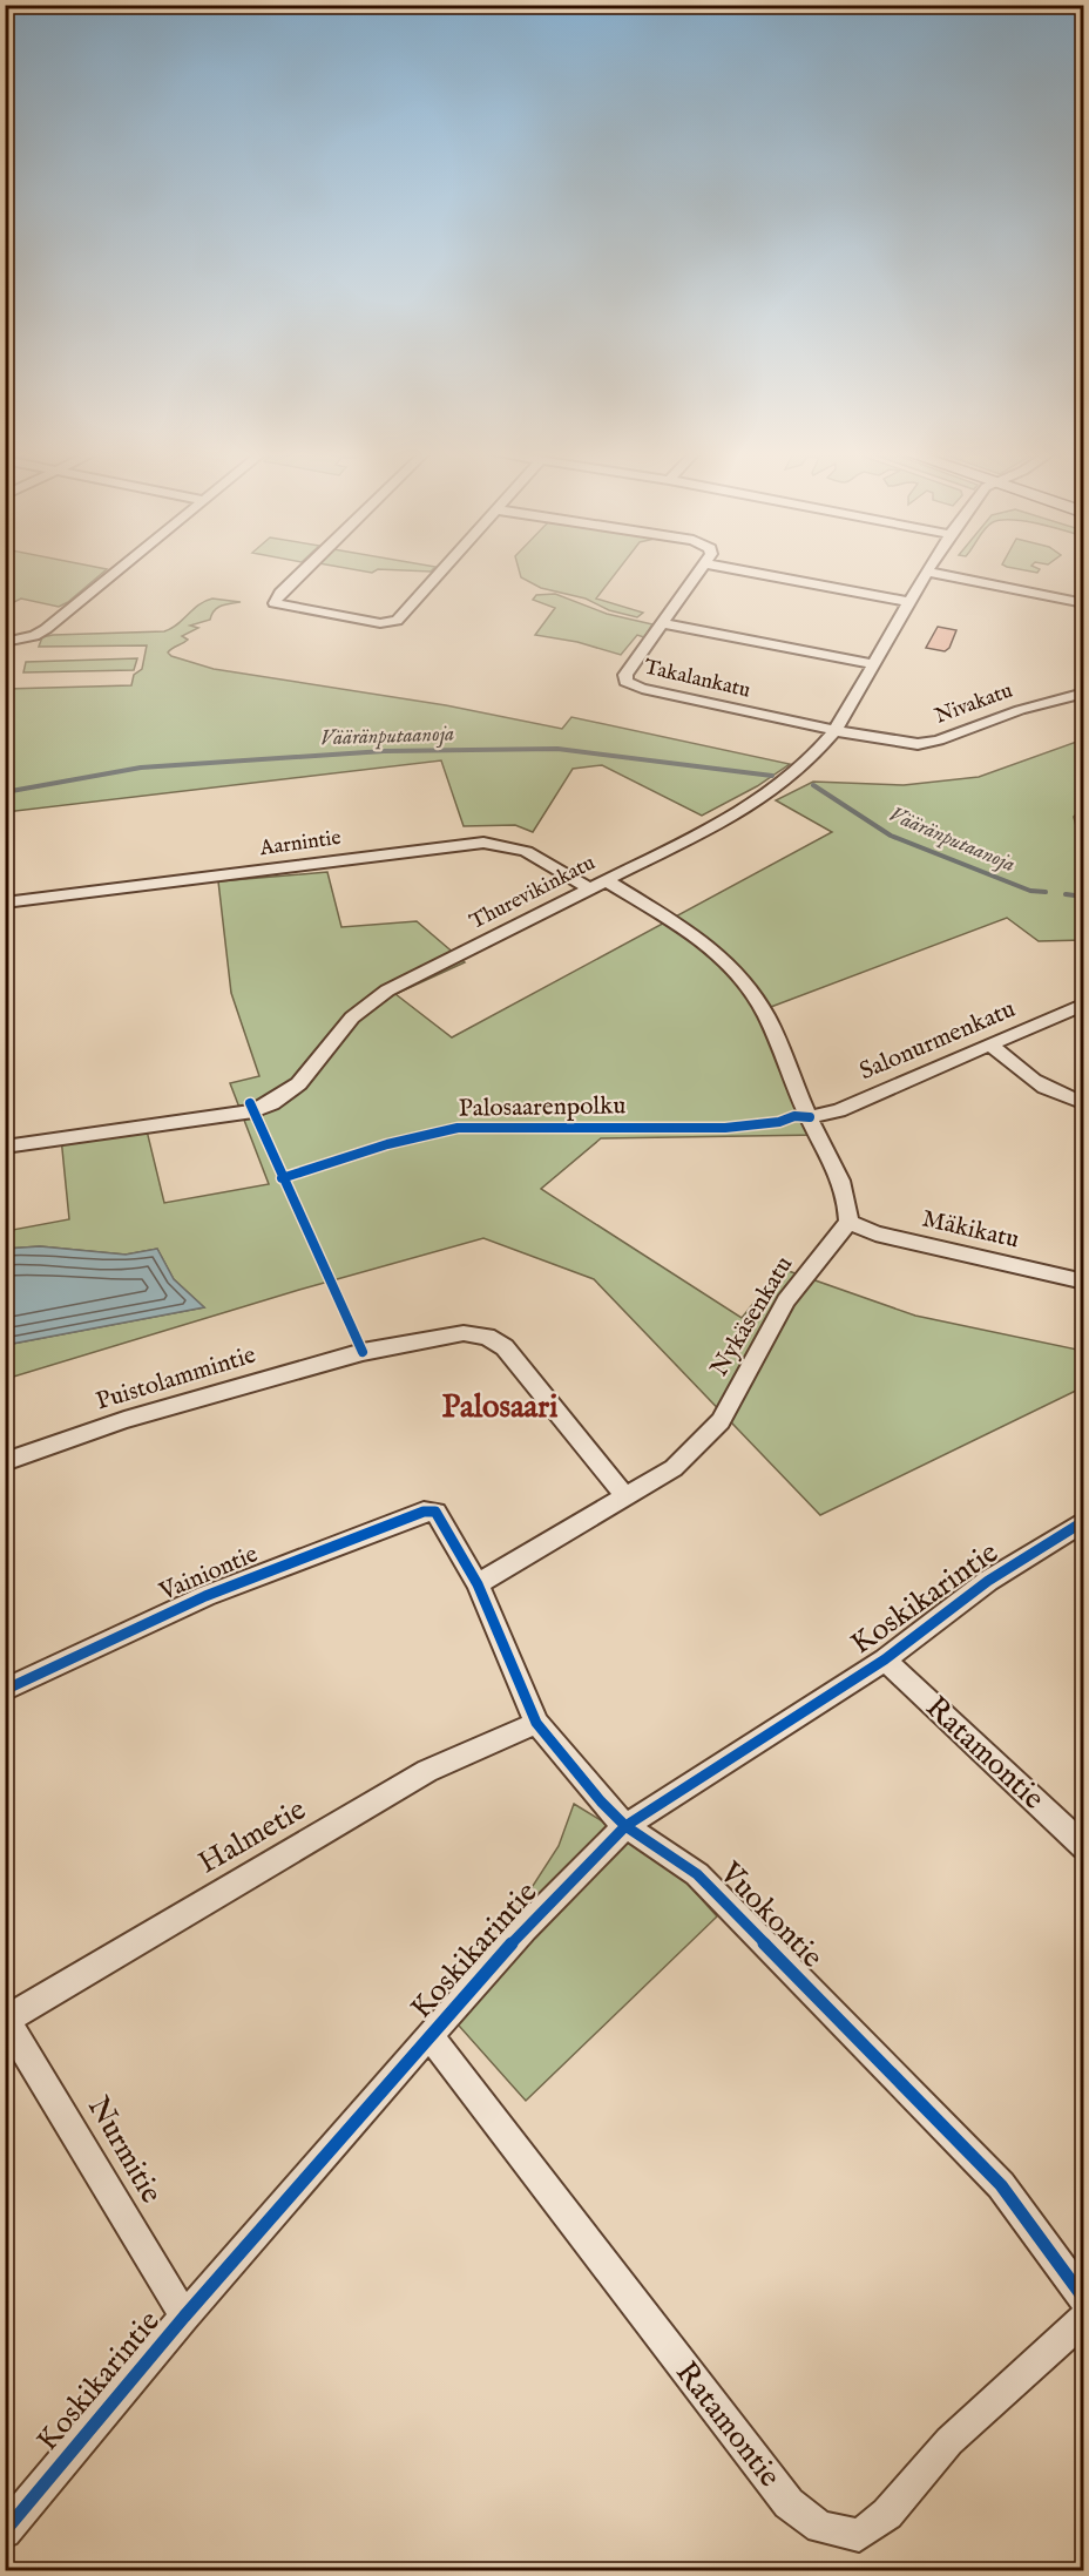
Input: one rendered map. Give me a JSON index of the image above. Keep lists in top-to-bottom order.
{
  "streets": {
    "street": [
      "Takalankatu",
      "Nivakatu",
      "Aarnintie",
      "Thurevikinkatu",
      "Salonurmenkatu",
      "Mäkikatu",
      "Nykäsenkatu",
      "Puistolammintie",
      "Vainiontie",
      "Koskikarintie",
      "Ratamontie",
      "Halmetie",
      "Vuokontie",
      "Nurmitie"
    ],
    "cycle path": ["Palosaarenpolku"]
  },
  "crossings": [
    ["Takalankatu", "Nivakatu"],
    ["Takalankatu", "Thurevikinkatu"],
    ["Nivakatu", "Thurevikinkatu"],
    ["Aarnintie", "Thurevikinkatu"],
    ["Mäkikatu", "Nykäsenkatu"],
    ["Nykäsenkatu", "Puistolammintie"],
    ["Nykäsenkatu", "Vuokontie"],
    ["Vainiontie", "Vuokontie"],
    ["Koskikarintie", "Ratamontie"],
    ["Koskikarintie", "Vuokontie"],
    ["Koskikarintie", "Nurmitie"],
    ["Halmetie", "Vuokontie"],
    ["Halmetie", "Nurmitie"]
  ],
  "districts": ["Palosaari"],
  "water": ["Vääränputaanoja"]
}
